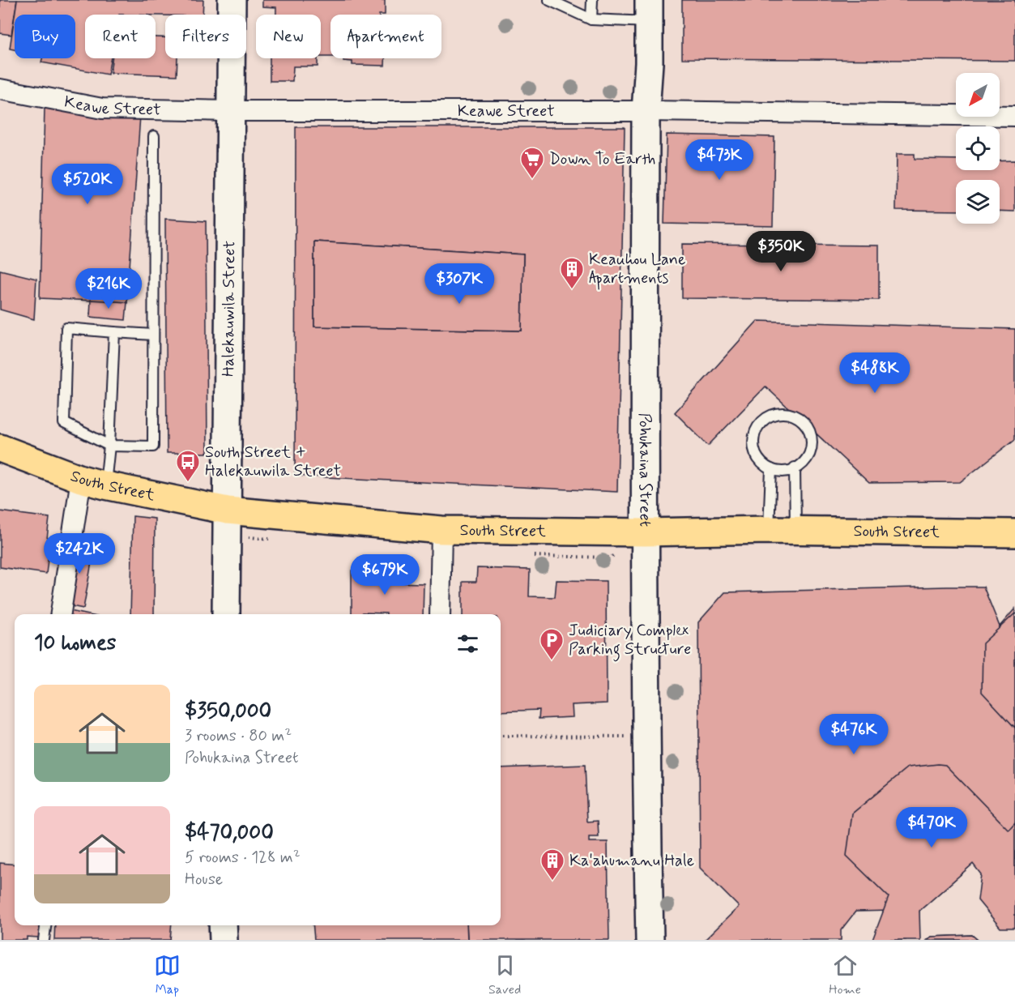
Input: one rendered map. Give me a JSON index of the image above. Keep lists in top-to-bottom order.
{
  "streets": {
    "main road": ["South Street"],
    "street": ["Keawe Street", "Halekauwila Street", "Pohukaina Street"]
  },
  "crossings": [
    ["Keawe Street", "Halekauwila Street"],
    ["Keawe Street", "Pohukaina Street"],
    ["Halekauwila Street", "South Street"],
    ["Pohukaina Street", "South Street"]
  ],
  "places": {
    "supermarket": ["Down To Earth"],
    "building": ["Keauhou Lane Apartments", "Ka'ahumanu Hale"],
    "bus stop": ["South Street + Halekauwila Street"],
    "parking": ["Judiciary Complex Parking Structure"]
  },
  "north": "bottom left",
  "page": {
    "chip": [
      "Buy",
      "Rent",
      "Filters",
      "New",
      "Apartment"
    ],
    "price": [
      "$473K",
      "$520K",
      "$350K",
      "$307K",
      "$216K",
      "$488K",
      "$242K",
      "$679K",
      "$476K",
      "$470K"
    ],
    "heading": "10 homes",
    "list": [
      {
        "name": "$350,000",
        "note": "3 rooms · 80 m² · Pohukaina Street"
      },
      {
        "name": "$470,000",
        "note": "5 rooms · 128 m² · House"
      }
    ],
    "tabs": ["Map", "Saved", "Home"]
  }
}
